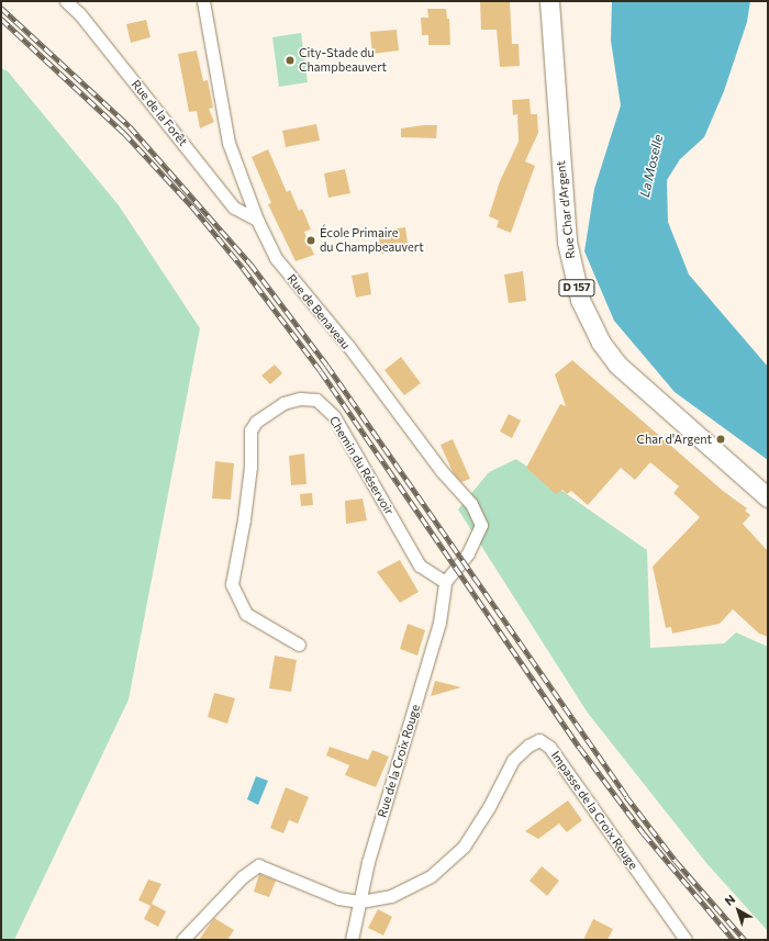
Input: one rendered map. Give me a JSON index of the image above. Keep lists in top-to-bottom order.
{
  "streets": {
    "main road": ["Rue Char d'Argent", "D 157"],
    "street": [
      "Rue de la Forêt",
      "Rue de Benaveau",
      "Chemin du Réservoir",
      "Rue de la Croix Rouge",
      "Impasse de la Croix Rouge"
    ]
  },
  "crossings": [
    ["Rue de la Forêt", "Rue de Benaveau"],
    ["Rue de Benaveau", "Chemin du Réservoir"],
    ["Rue de Benaveau", "Rue de la Croix Rouge"],
    ["Chemin du Réservoir", "Rue de la Croix Rouge"],
    ["Rue de la Croix Rouge", "Impasse de la Croix Rouge"]
  ],
  "water": ["La Moselle"],
  "places": ["City-Stade du Champbeauvert", "École Primaire du Champbeauvert", "Char d'Argent"],
  "north": "top left"
}
